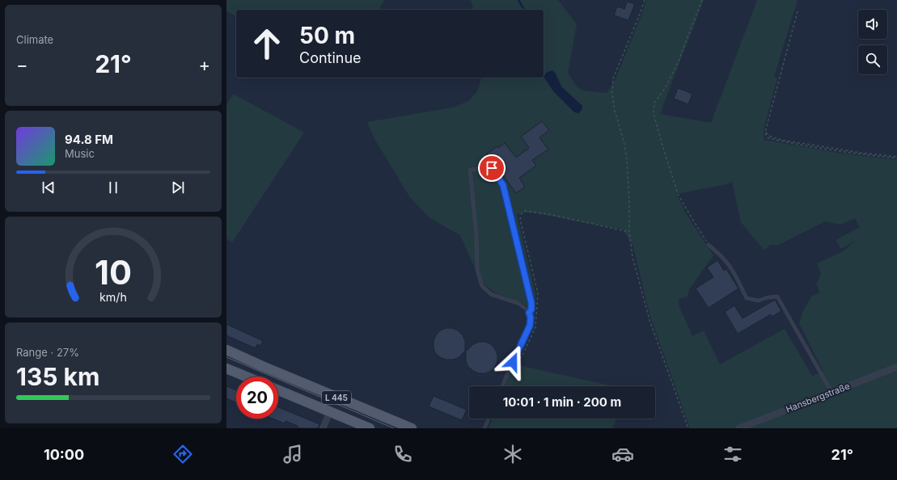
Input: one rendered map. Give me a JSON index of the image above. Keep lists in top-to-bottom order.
{
  "streets": {
    "main road": ["L 445"],
    "street": ["Hansbergstraße"]
  },
  "page": {
    "tile": [
      "Climate",
      ["Range · 27%", "135 km"]
    ],
    "turn": ["50 m", "Continue"],
    "heat": ["−", "21°", "+"],
    "song": ["94.8 FM", "Music"],
    "limit": "20",
    "trip": "10:01 · 1 min · 200 m",
    "tabs": ["10:00", "21°"],
    "gauge": ["10", "km/h"]
  }
}
